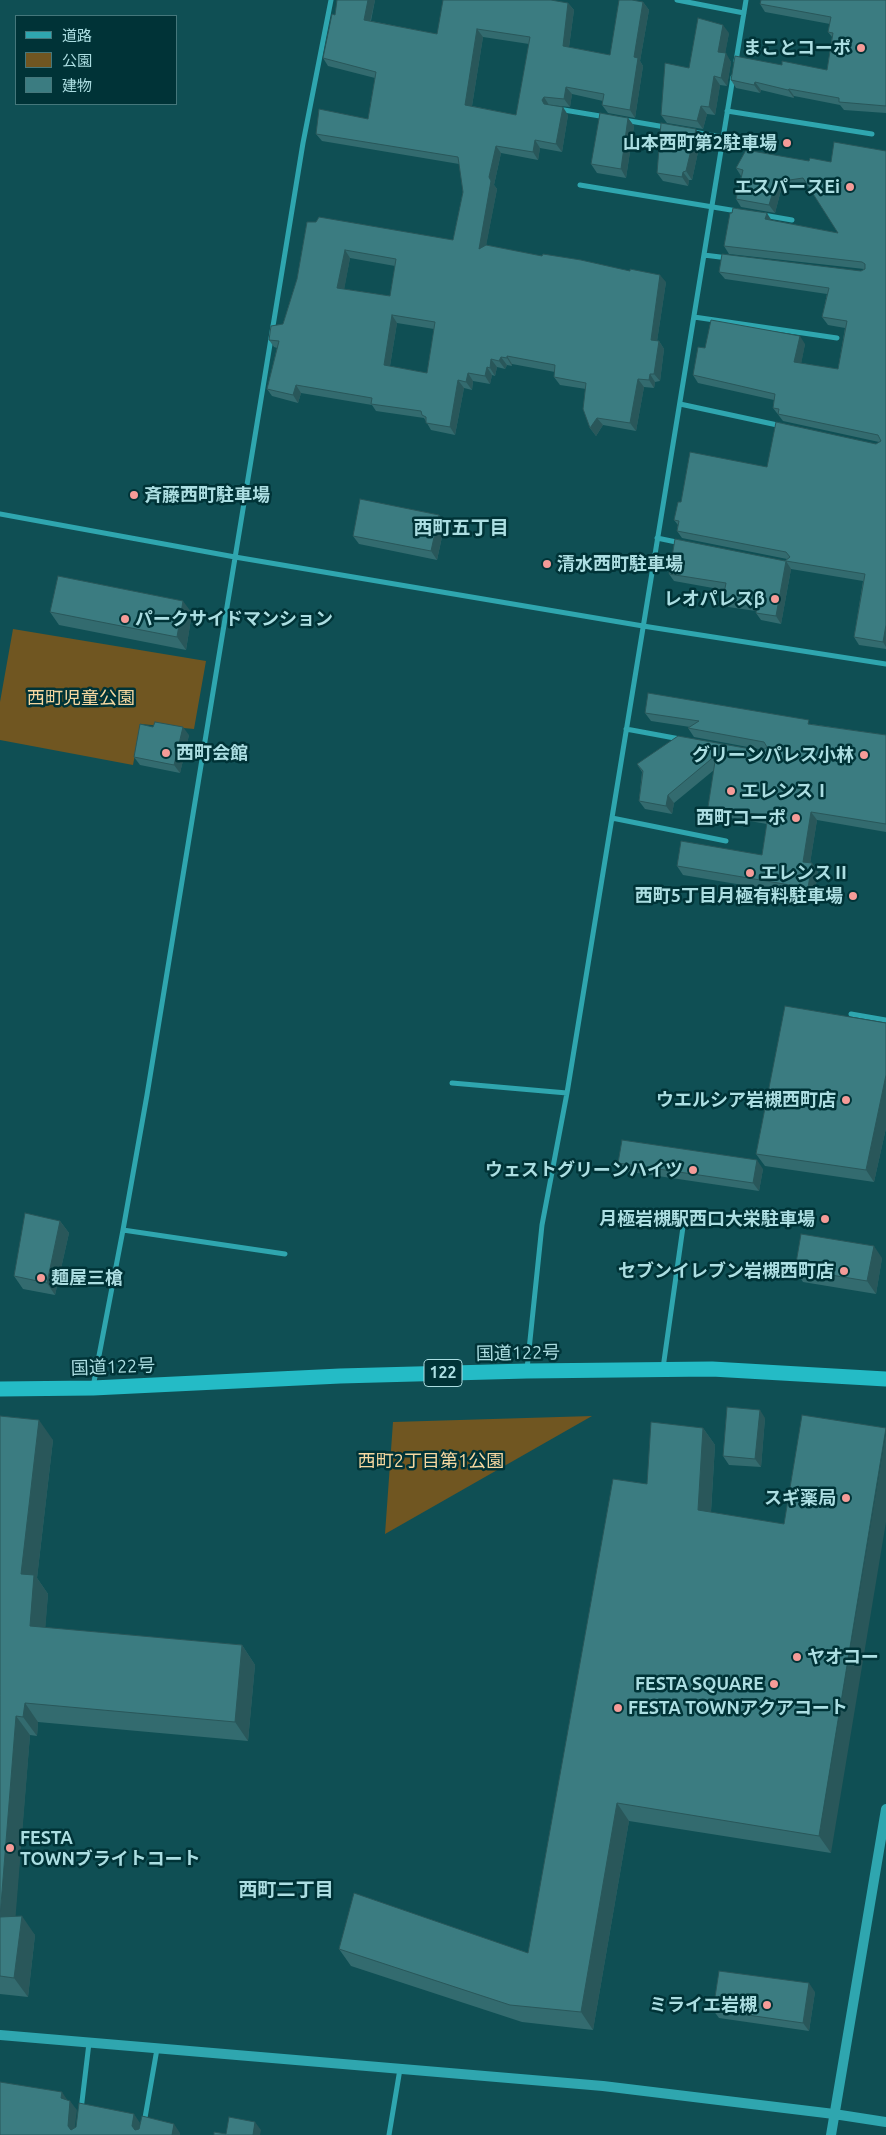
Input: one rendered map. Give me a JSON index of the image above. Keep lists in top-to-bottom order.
{
  "streets": {
    "highway": ["国道122号", "122"]
  },
  "districts": ["西町五丁目", "西町二丁目"],
  "parks": ["西町児童公園", "西町2丁目第1公園"],
  "places": [
    "まことコーポ",
    "山本西町第2駐車場",
    "エスパースEi",
    "斉藤西町駐車場",
    "清水西町駐車場",
    "レオパレスβ",
    "パークサイドマンション",
    "西町会館",
    "グリーンパレス小林",
    "エレンスⅠ",
    "西町コーポ",
    "エレンスⅡ",
    "西町5丁目月極有料駐車場",
    "ウエルシア岩槻西町店",
    "ウェストグリーンハイツ",
    "月極岩槻駅西口大栄駐車場",
    "セブンイレブン岩槻西町店",
    "麺屋三槍",
    "スギ薬局",
    "ヤオコー",
    "FESTA SQUARE",
    "FESTA TOWNアクアコート",
    "FESTA TOWNブライトコート",
    "ミライエ岩槻"
  ],
  "legend": ["道路", "公園", "建物"]
}
